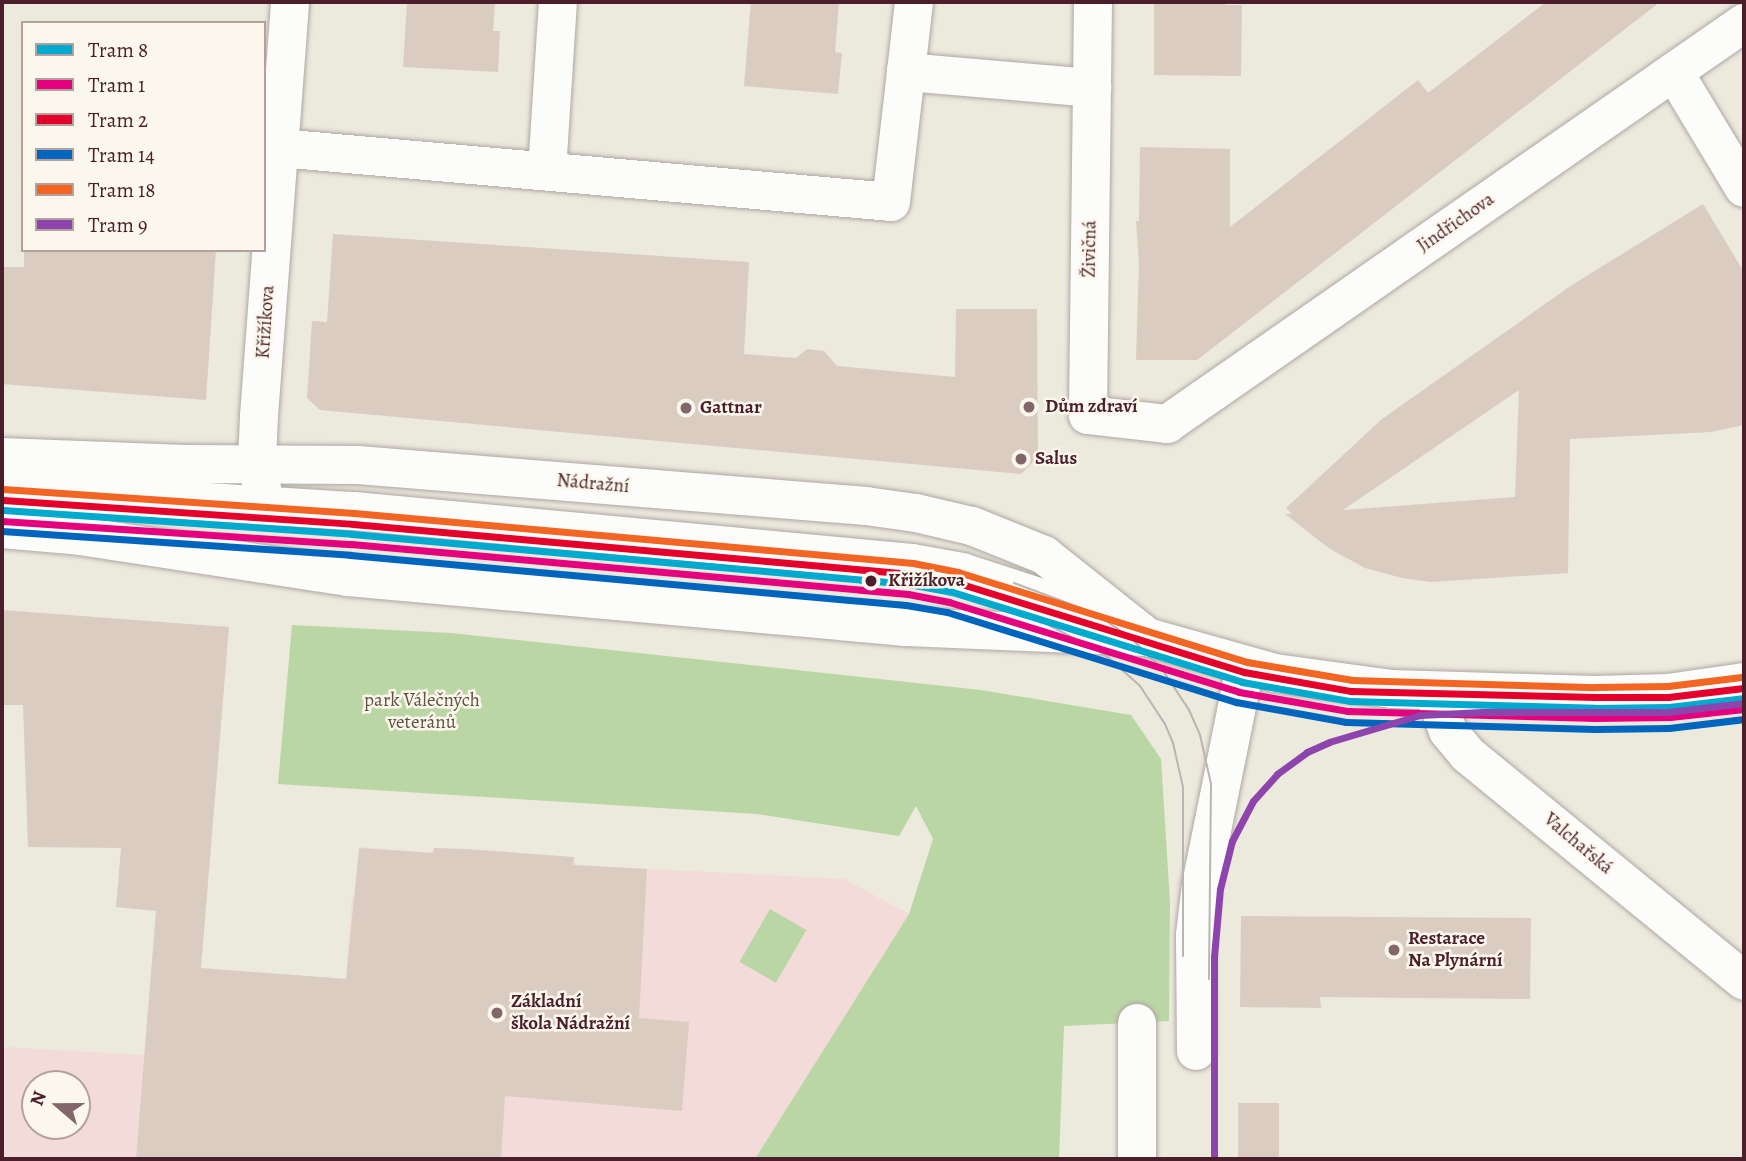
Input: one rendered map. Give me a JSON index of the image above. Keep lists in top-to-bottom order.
{
  "streets": {
    "street": [
      "Jindřichova",
      "Živičná",
      "Křižíkova",
      "Nádražní",
      "Valchařská"
    ]
  },
  "crossings": [
    ["Jindřichova", "Živičná"],
    ["Křižíkova", "Nádražní"],
    ["Nádražní", "Valchařská"]
  ],
  "parks": ["park Válečných veteránů"],
  "places": [
    "Dům zdraví",
    "Gattnar",
    "Salus",
    "Křižíkova",
    "Restarace Na Plynární",
    "Základní škola Nádražní"
  ],
  "lines": [
    "tram line 18",
    "tram line 2",
    "tram line 8",
    "tram line 1",
    "tram line 14",
    "tram line 9"
  ],
  "legend": [
    "Tram 8",
    "Tram 1",
    "Tram 2",
    "Tram 14",
    "Tram 18",
    "Tram 9"
  ],
  "north": "left"
}
